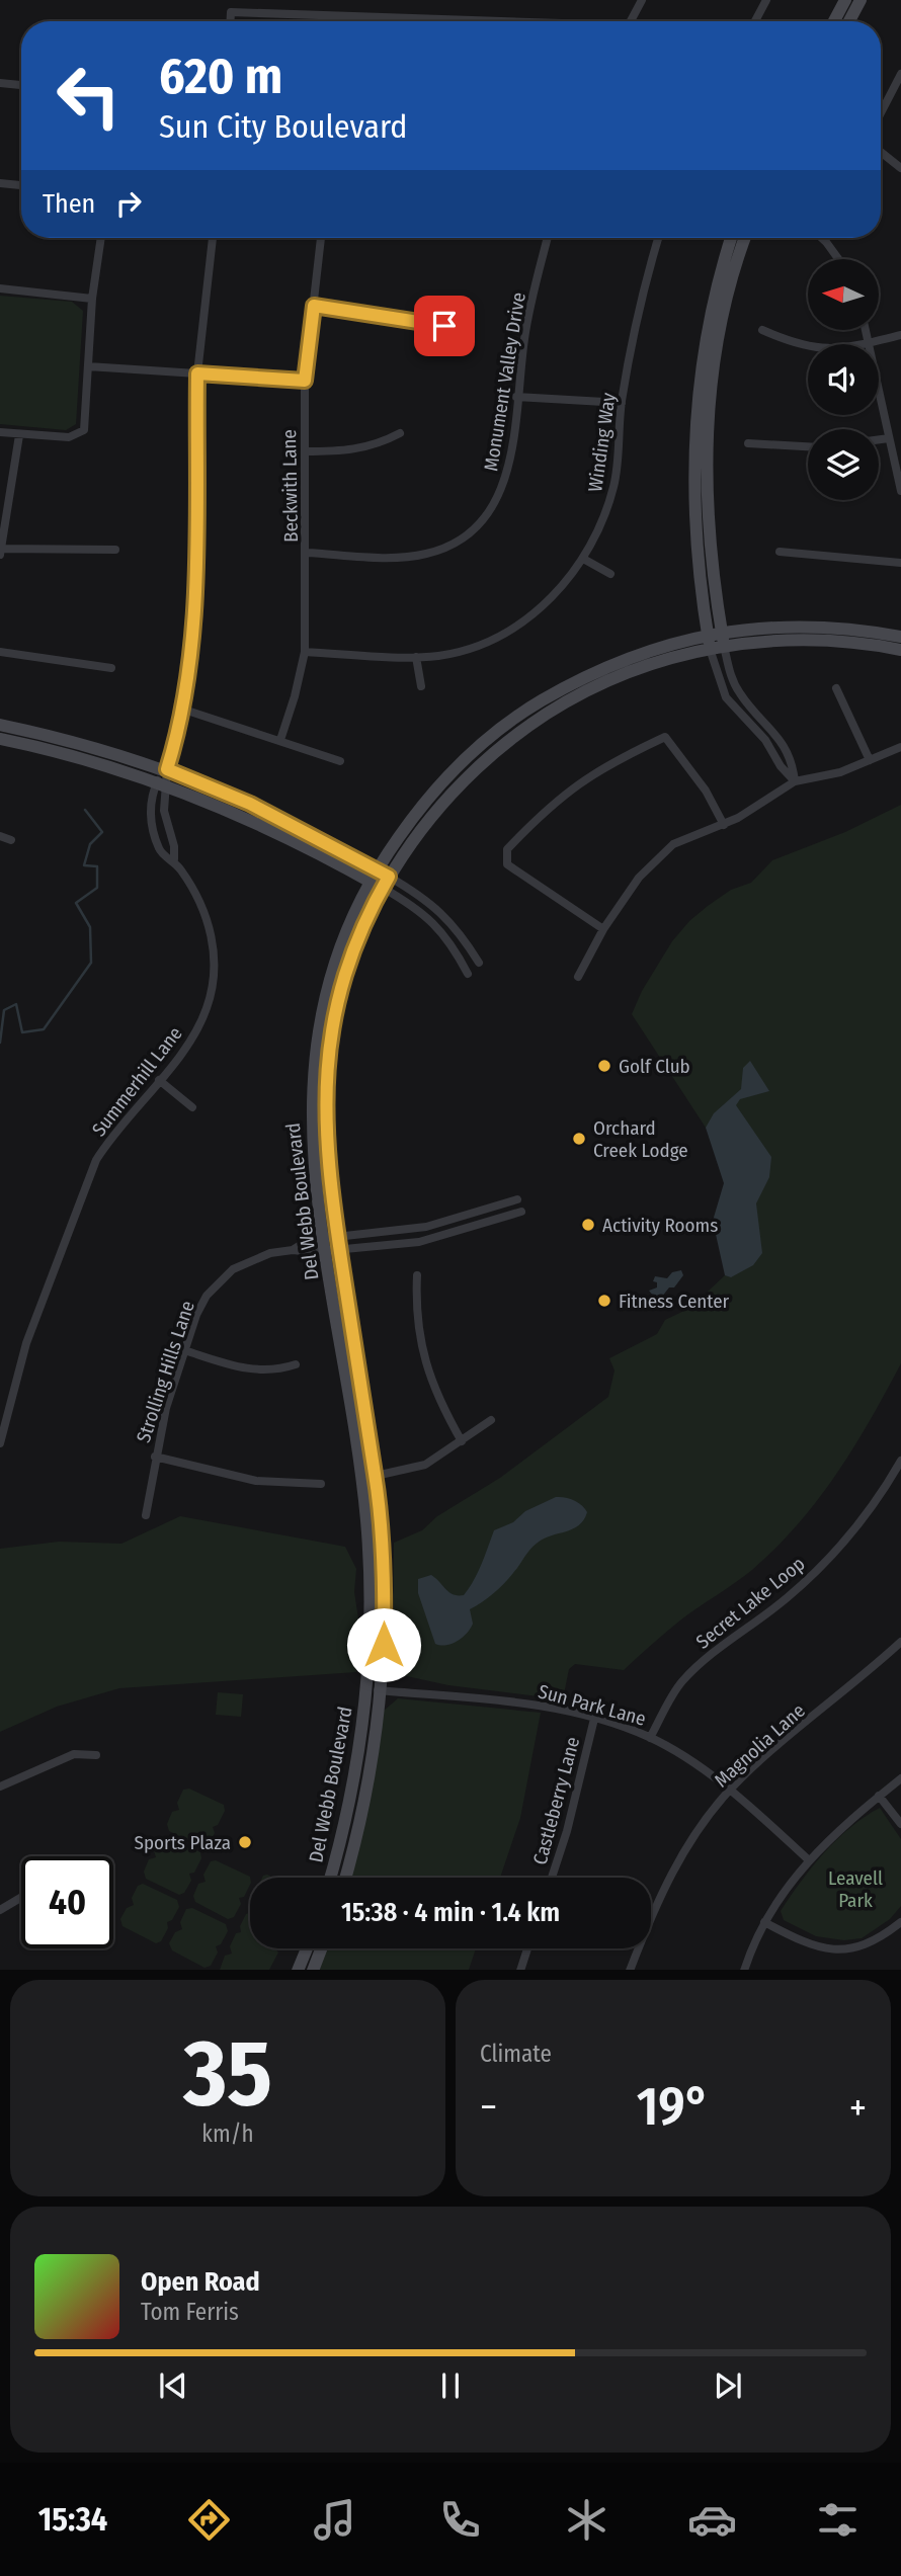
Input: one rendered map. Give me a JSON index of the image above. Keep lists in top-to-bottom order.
{
  "streets": {
    "street": [
      "Monument Valley Drive",
      "Winding Way",
      "Beckwith Lane",
      "Summerhill Lane",
      "Del Webb Boulevard",
      "Strolling Hills Lane",
      "Secret Lake Loop",
      "Sun Park Lane",
      "Magnolia Lane",
      "Castleberry Lane"
    ]
  },
  "crossings": [
    ["Monument Valley Drive", "Beckwith Lane"],
    ["Winding Way", "Beckwith Lane"],
    ["Del Webb Boulevard", "Strolling Hills Lane"],
    ["Del Webb Boulevard", "Sun Park Lane"],
    ["Secret Lake Loop", "Sun Park Lane"],
    ["Sun Park Lane", "Magnolia Lane"],
    ["Sun Park Lane", "Castleberry Lane"]
  ],
  "parks": ["Leavell Park"],
  "places": [
    "Golf Club",
    "Orchard Creek Lodge",
    "Activity Rooms",
    "Fitness Center",
    "Sports Plaza"
  ],
  "north": "left",
  "page": {
    "turn": ["620 m", "Sun City Boulevard"],
    "then": "Then",
    "limit": "40",
    "trip": "15:38 · 4 min · 1.4 km",
    "tile": [
      ["35", "km/h"],
      "Climate"
    ],
    "heat": ["−", "19°", "+"],
    "song": ["Open Road", "Tom Ferris"],
    "tabs": "15:34"
  }
}
